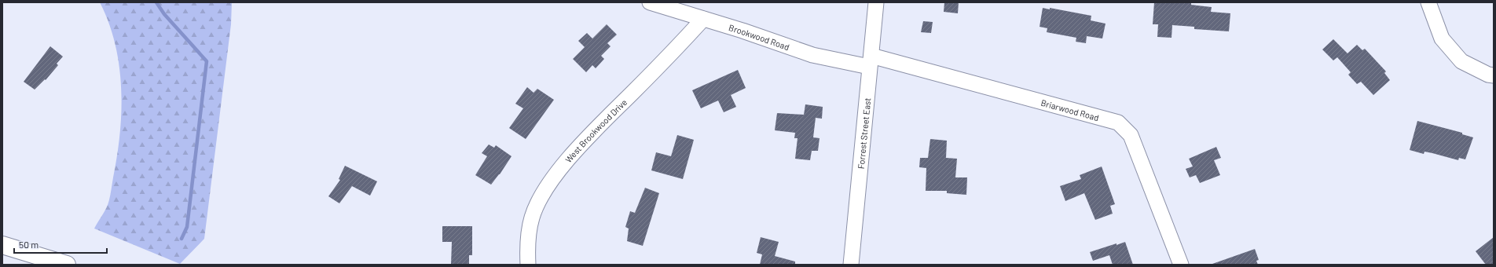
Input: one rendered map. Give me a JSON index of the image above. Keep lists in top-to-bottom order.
{
  "streets": {
    "street": [
      "Brookwood Road",
      "Briarwood Road",
      "West Brookwood Drive",
      "Forrest Street East"
    ]
  },
  "crossings": [
    ["Brookwood Road", "Briarwood Road"],
    ["Brookwood Road", "West Brookwood Drive"],
    ["Brookwood Road", "Forrest Street East"],
    ["Briarwood Road", "Forrest Street East"]
  ],
  "scale_bar": "50 m"
}
